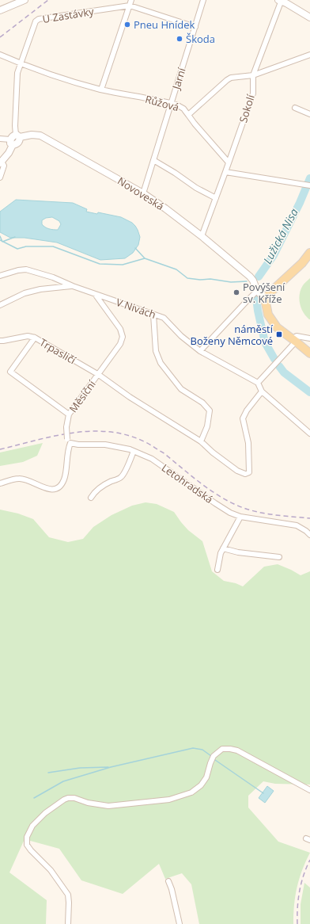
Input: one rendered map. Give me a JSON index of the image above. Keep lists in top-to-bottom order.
{
  "streets": {
    "street": [
      "U Zastávky",
      "Jarní",
      "Růžová",
      "Sokolí",
      "Novoveská",
      "V Nivách",
      "Trpasličí",
      "Měsíční",
      "Letohradská"
    ]
  },
  "crossings": [
    ["U Zastávky", "Jarní"],
    ["U Zastávky", "Růžová"],
    ["U Zastávky", "Novoveská"],
    ["Jarní", "Růžová"],
    ["Jarní", "Novoveská"],
    ["Růžová", "Sokolí"],
    ["Sokolí", "Novoveská"],
    ["V Nivách", "Měsíční"],
    ["Trpasličí", "Měsíční"],
    ["Měsíční", "Letohradská"]
  ],
  "water": ["Lužická Nisa"],
  "places": {
    "other": ["Pneu Hnídek", "Škoda", "Povýšení sv. Kříže"],
    "transit": ["náměstí Boženy Němcové"]
  }
}
